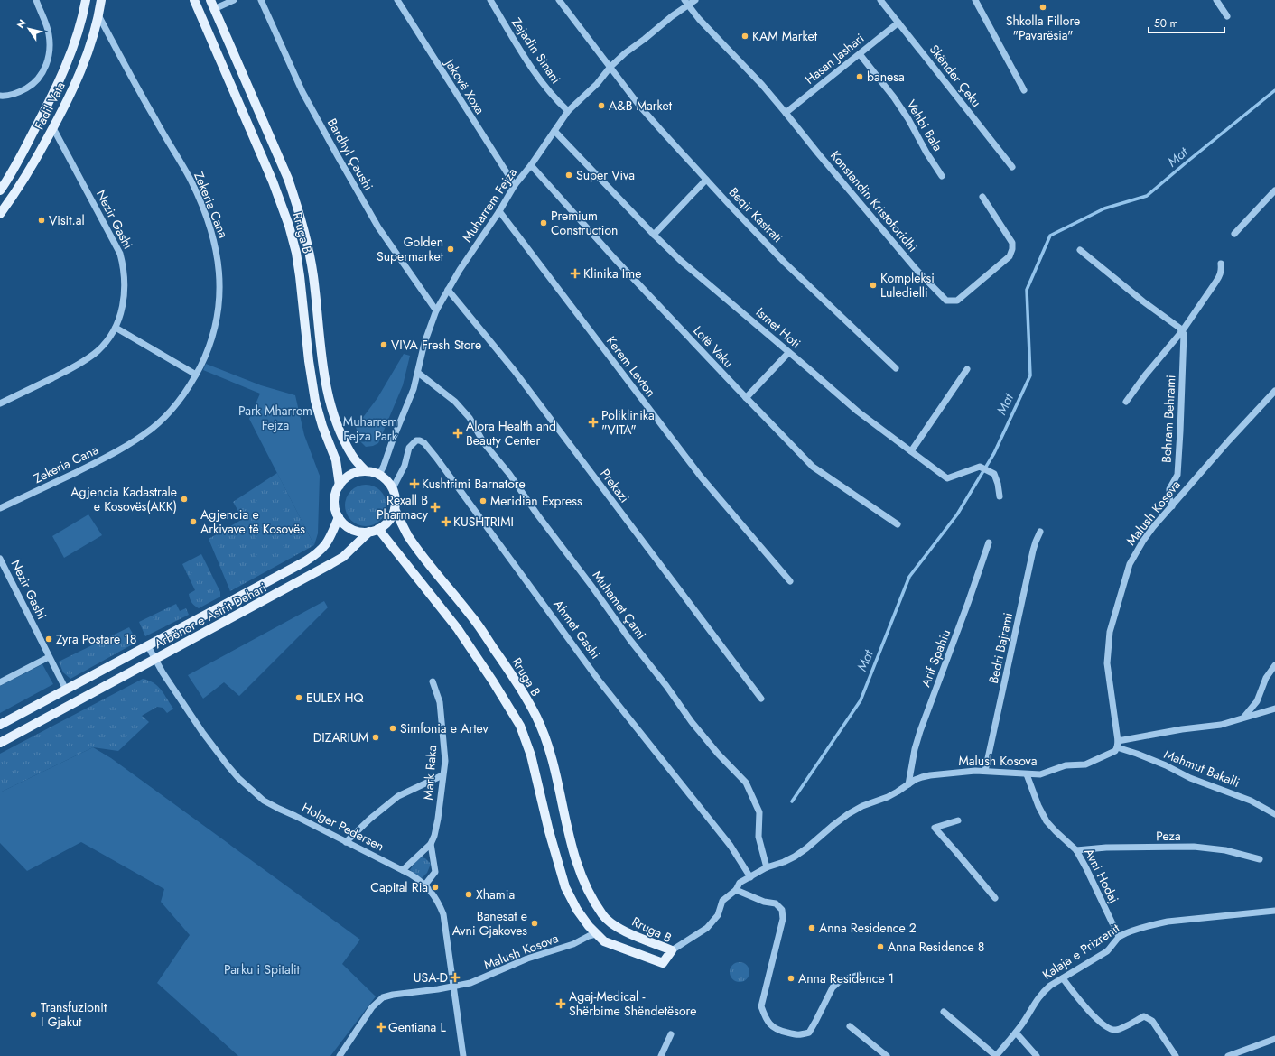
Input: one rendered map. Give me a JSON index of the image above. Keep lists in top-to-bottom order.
{
  "streets": {
    "main road": ["Fadil Vata", "Rruga B", "Arbënor e Astrit Dehari"],
    "street": [
      "Zejadin Sinani",
      "Hasan Jashari",
      "Skënder Çeku",
      "Jakovë Xoxa",
      "Vehbi Bala",
      "Bardhyl Çaushi",
      "Konstandin Kristoforidhi",
      "Zekeria Cana",
      "Muharrem Fejza",
      "Beqir Kastrati",
      "Nezir Gashi",
      "Ismet Hoti",
      "Lotë Vaku",
      "Kerem Levton",
      "Behram Behrami",
      "Prekazi",
      "Malush Kosova",
      "Muhamet Çami",
      "Ahmet Gashi",
      "Bedri Bajrami",
      "Arif Spahiu",
      "Mahmut Bakalli",
      "Mark Raka",
      "Holger Pedersen",
      "Peza",
      "Avni Hodaj",
      "Kalaja e Prizrenit"
    ]
  },
  "crossings": [
    ["Zejadin Sinani", "Muharrem Fejza"],
    ["Hasan Jashari", "Skënder Çeku"],
    ["Hasan Jashari", "Vehbi Bala"],
    ["Hasan Jashari", "Konstandin Kristoforidhi"],
    ["Jakovë Xoxa", "Muharrem Fejza"],
    ["Fadil Vata", "Zekeria Cana"],
    ["Fadil Vata", "Nezir Gashi"],
    ["Bardhyl Çaushi", "Muharrem Fejza"],
    ["Konstandin Kristoforidhi", "Muharrem Fejza"],
    ["Muharrem Fejza", "Beqir Kastrati"],
    ["Muharrem Fejza", "Rruga B"],
    ["Muharrem Fejza", "Ismet Hoti"],
    ["Muharrem Fejza", "Lotë Vaku"],
    ["Muharrem Fejza", "Kerem Levton"],
    ["Muharrem Fejza", "Prekazi"],
    ["Muharrem Fejza", "Muhamet Çami"],
    ["Muharrem Fejza", "Arbënor e Astrit Dehari"],
    ["Muharrem Fejza", "Ahmet Gashi"],
    ["Nezir Gashi", "Arbënor e Astrit Dehari"],
    ["Rruga B", "Malush Kosova"],
    ["Rruga B", "Arbënor e Astrit Dehari"],
    ["Rruga B", "Ahmet Gashi"],
    ["Behram Behrami", "Malush Kosova"],
    ["Malush Kosova", "Muhamet Çami"],
    ["Malush Kosova", "Ahmet Gashi"],
    ["Malush Kosova", "Bedri Bajrami"],
    ["Malush Kosova", "Arif Spahiu"],
    ["Malush Kosova", "Mahmut Bakalli"],
    ["Malush Kosova", "Holger Pedersen"],
    ["Malush Kosova", "Avni Hodaj"],
    ["Arbënor e Astrit Dehari", "Ahmet Gashi"],
    ["Arbënor e Astrit Dehari", "Holger Pedersen"],
    ["Mark Raka", "Holger Pedersen"],
    ["Peza", "Avni Hodaj"],
    ["Avni Hodaj", "Kalaja e Prizrenit"]
  ],
  "water": ["Mat"],
  "parks": ["Park Mharrem Fejza", "Muharrem Fejza Park", "Parku i Spitalit"],
  "places": {
    "other": [
      "Shkolla Fillore \"Pavarësia\"",
      "KAM Market",
      "banesa",
      "A&B Market",
      "Super Viva",
      "Visit.al",
      "Premium Construction",
      "Golden Supermarket",
      "Kompleksi Luledielli",
      "VIVA Fresh Store",
      "Agjencia Kadastrale e Kosovës(AKK)",
      "Meridian Express",
      "Agjencia e Arkivave të Kosovës",
      "Zyra Postare 18",
      "EULEX HQ",
      "Simfonia e Artev",
      "DIZARIUM",
      "Capital Ria",
      "Xhamia",
      "Banesat e Avni Gjakoves",
      "Anna Residence 2",
      "Anna Residence 8",
      "Anna Residence 1",
      "Transfuzionit I Gjakut"
    ],
    "health": [
      "Klinika Ime",
      "Poliklinika \"VITA\"",
      "Alora Health and Beauty Center",
      "Kushtrimi Barnatore",
      "Rexall B Pharmacy",
      "KUSHTRIMI",
      "USA-D",
      "Agaj-Medical - Shërbime Shëndetësore",
      "Gentiana L"
    ]
  },
  "scale_bar": "50 m",
  "north": "top left"
}
